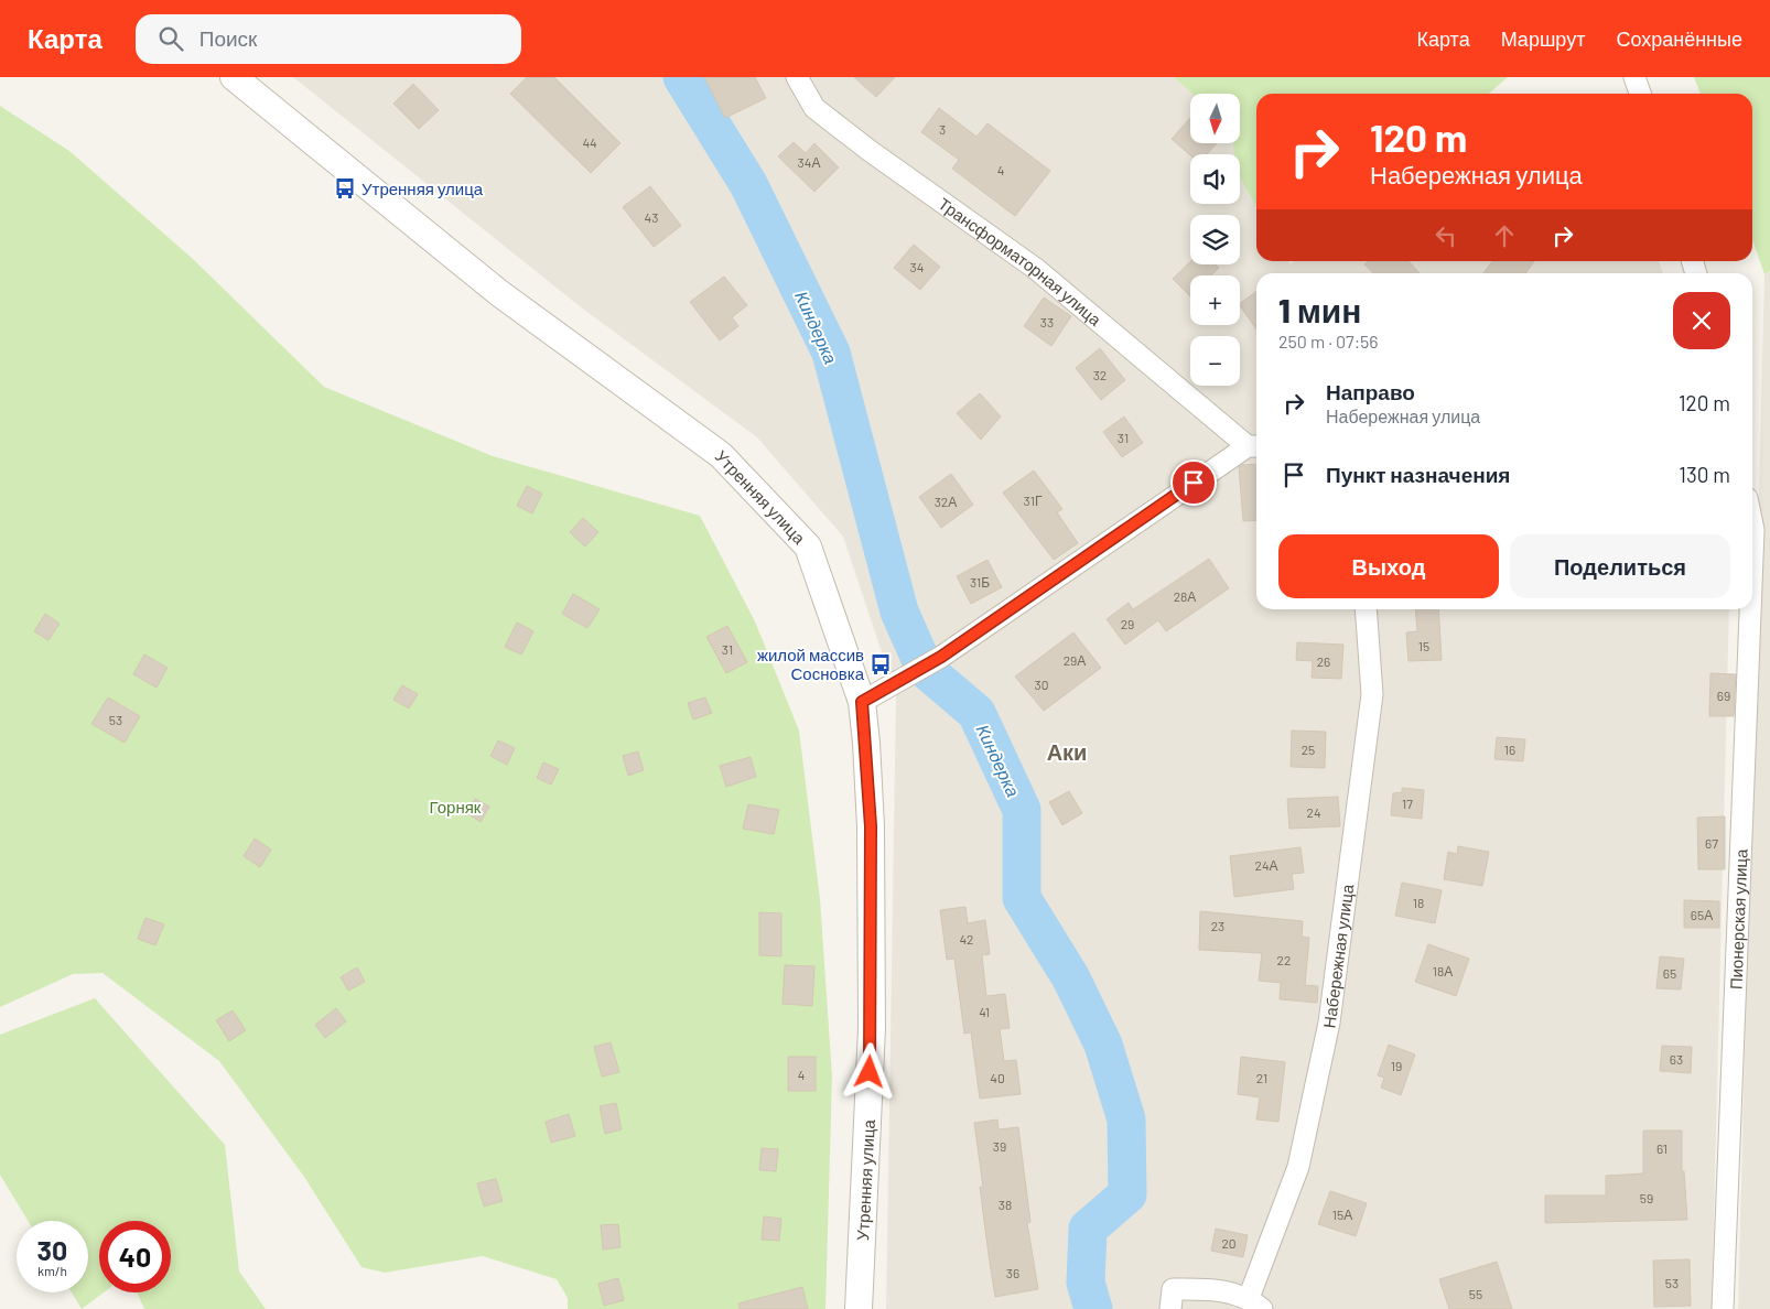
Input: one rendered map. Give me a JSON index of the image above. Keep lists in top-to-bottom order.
{
  "streets": {
    "street": [
      "Трансформаторная улица",
      "Утренняя улица",
      "Пионерская улица",
      "Набережная улица"
    ]
  },
  "districts": ["Аки"],
  "water": ["Киндерка"],
  "parks": ["Горняк"],
  "places": {
    "bus stop": ["Утренняя улица", "жилой массив Сосновка"]
  },
  "house_numbers": [
    "3",
    "44",
    "34А",
    "4",
    "43",
    "34",
    "33",
    "32",
    "31",
    "31Г",
    "32А",
    "31Б",
    "28А",
    "29",
    "15",
    "31",
    "29А",
    "26",
    "30",
    "69",
    "53",
    "25",
    "16",
    "17",
    "24",
    "67",
    "24А",
    "18",
    "65А",
    "23",
    "42",
    "22",
    "18А",
    "65",
    "41",
    "63",
    "19",
    "4",
    "40",
    "21",
    "39",
    "61",
    "59",
    "38",
    "15А",
    "20",
    "36",
    "53",
    "55"
  ],
  "north": "bottom",
  "page": {
    "header": "Карта",
    "search": "Поиск",
    "nav": ["Карта", "Маршрут", "Сохранённые"],
    "map_buttons": ["+", "−"],
    "turn": ["120 m", "Набережная улица"],
    "heading": ["1 мин", "250 m · 07:56"],
    "list": [
      {
        "name": "Направо",
        "note": "Набережная улица",
        "value": "120 m"
      },
      {
        "name": "Пункт назначения",
        "value": "130 m"
      }
    ],
    "buttons": ["Выход", "Поделиться"],
    "speed": "30 km/h",
    "limit": "40"
  }
}
